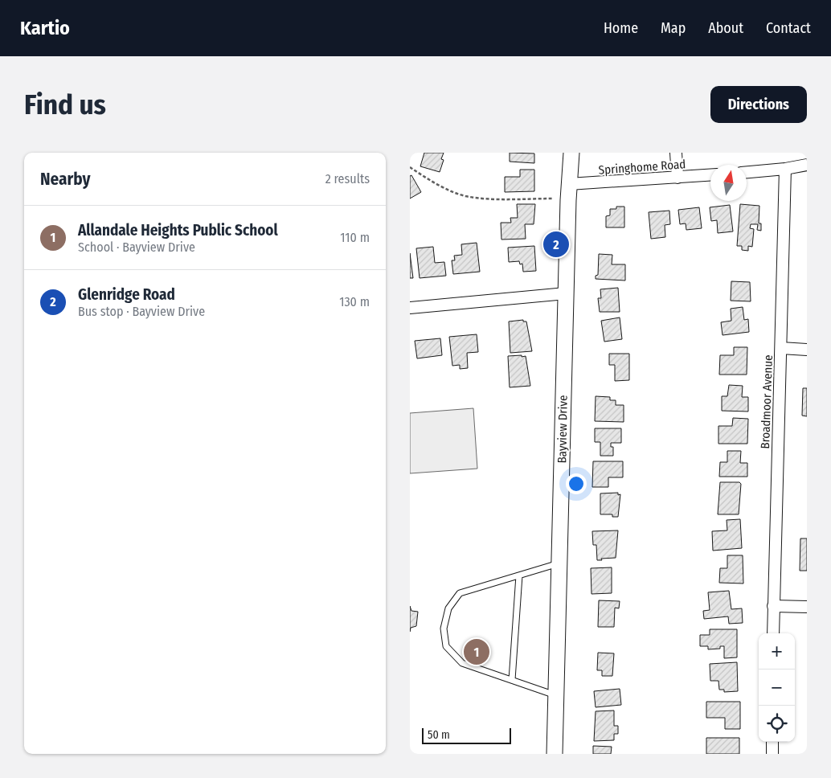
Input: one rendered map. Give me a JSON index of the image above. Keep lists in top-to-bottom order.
{
  "streets": {
    "street": ["Springhome Road", "Broadmoor Avenue", "Bayview Drive"]
  },
  "crossings": [
    ["Springhome Road", "Bayview Drive"]
  ],
  "scale_bar": "50 m",
  "north": "top",
  "page": {
    "header": "Kartio",
    "nav": [
      "Home",
      "Map",
      "About",
      "Contact"
    ],
    "buttons": "Directions",
    "title": "Find us",
    "heading": ["Nearby", "2 results"],
    "list": [
      {
        "mark": "1",
        "name": "Allandale Heights Public School",
        "note": "School · Bayview Drive",
        "value": "110 m"
      },
      {
        "mark": "2",
        "name": "Glenridge Road",
        "note": "Bus stop · Bayview Drive",
        "value": "130 m"
      }
    ],
    "pins": ["2", "1"],
    "map_buttons": ["+", "−"],
    "scale": "50 m"
  }
}
